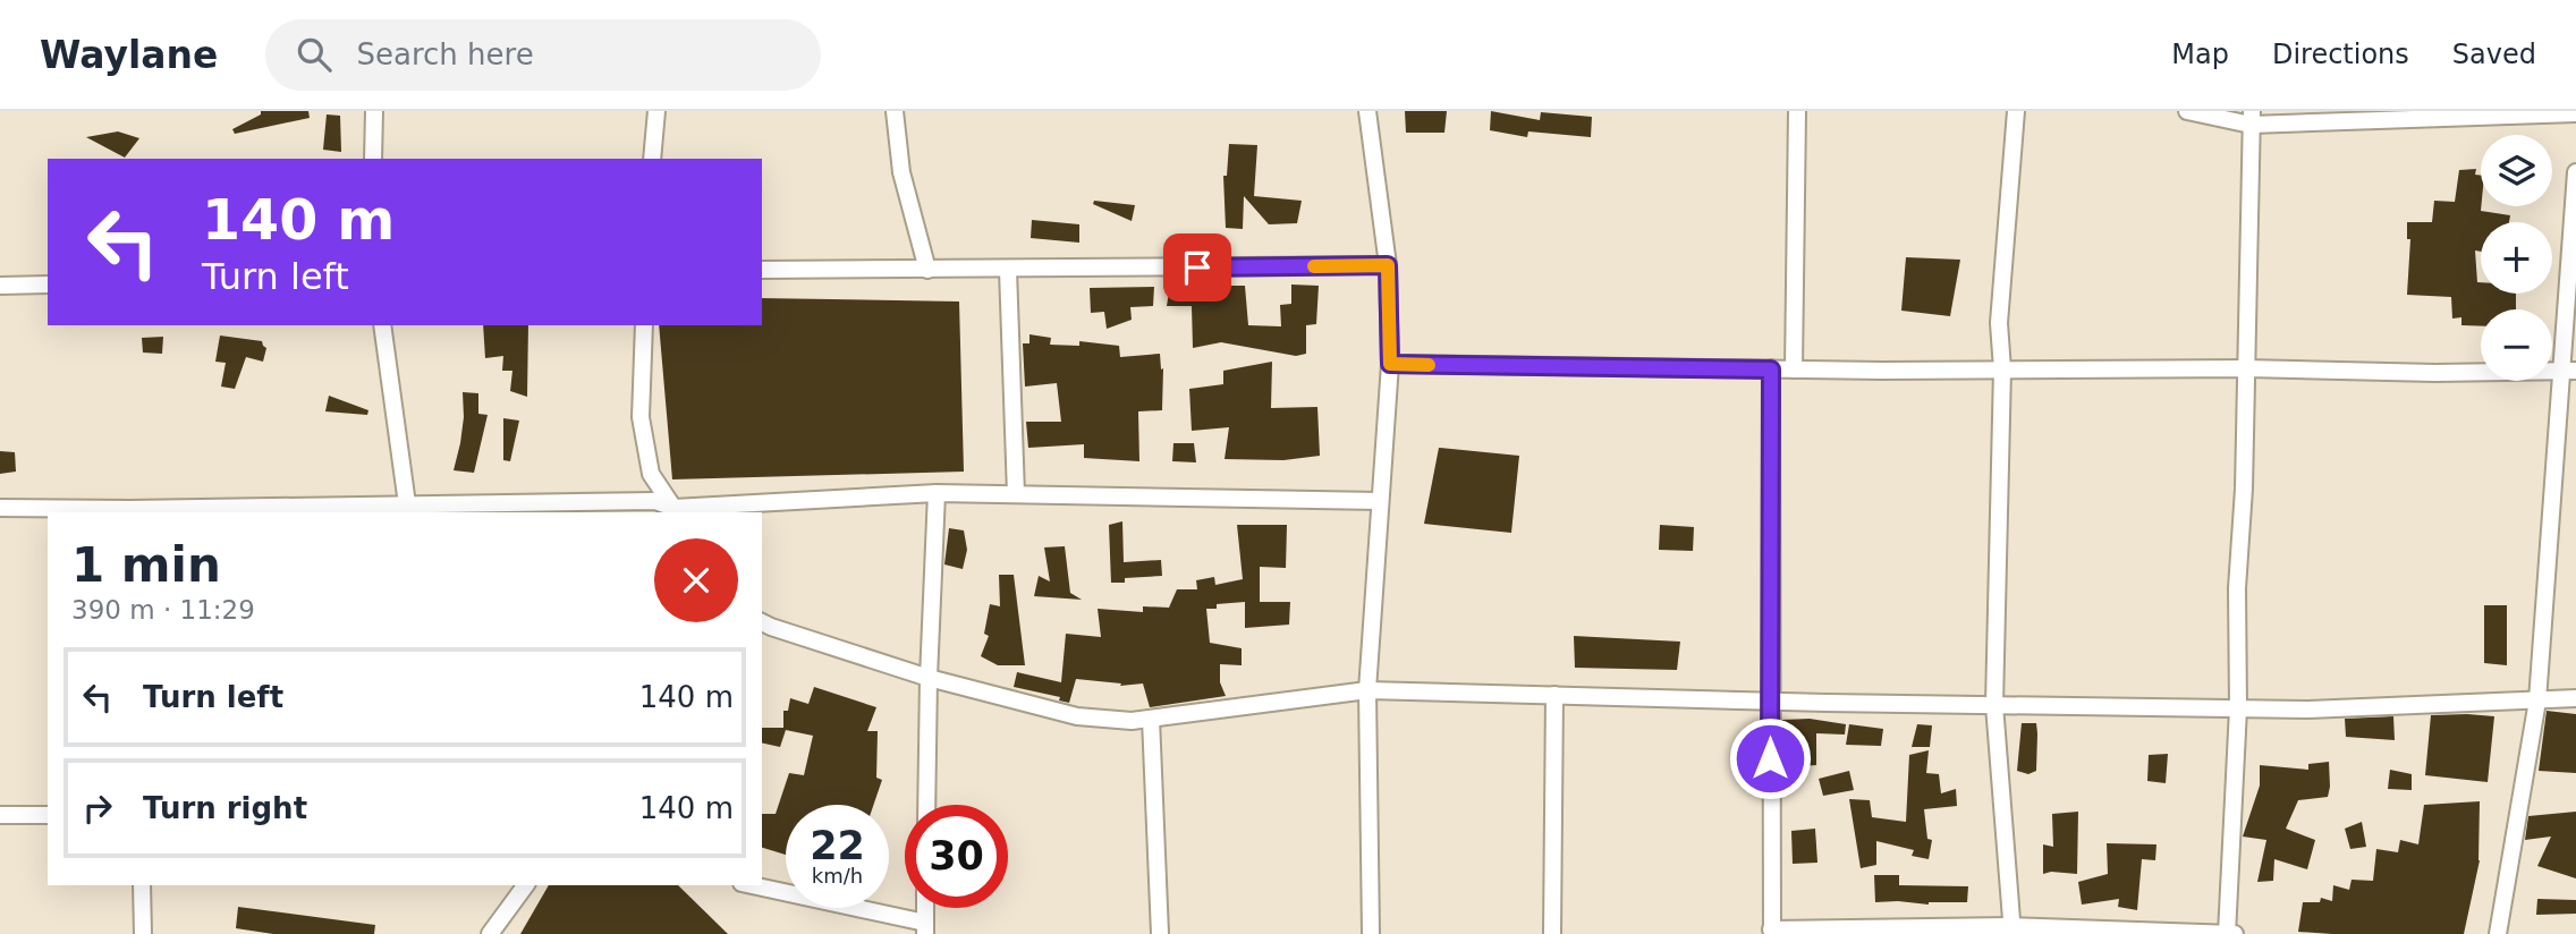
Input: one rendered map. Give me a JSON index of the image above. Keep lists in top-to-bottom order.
{
  "page": {
    "header": "Waylane",
    "search": "Search here",
    "nav": ["Map", "Directions", "Saved"],
    "map_buttons": ["+", "−"],
    "turn": ["140 m", "Turn left"],
    "heading": ["1 min", "390 m · 11:29"],
    "list": [
      {
        "name": "Turn left",
        "value": "140 m"
      },
      {
        "name": "Turn right",
        "value": "140 m"
      }
    ],
    "speed": "22 km/h",
    "limit": "30"
  }
}
